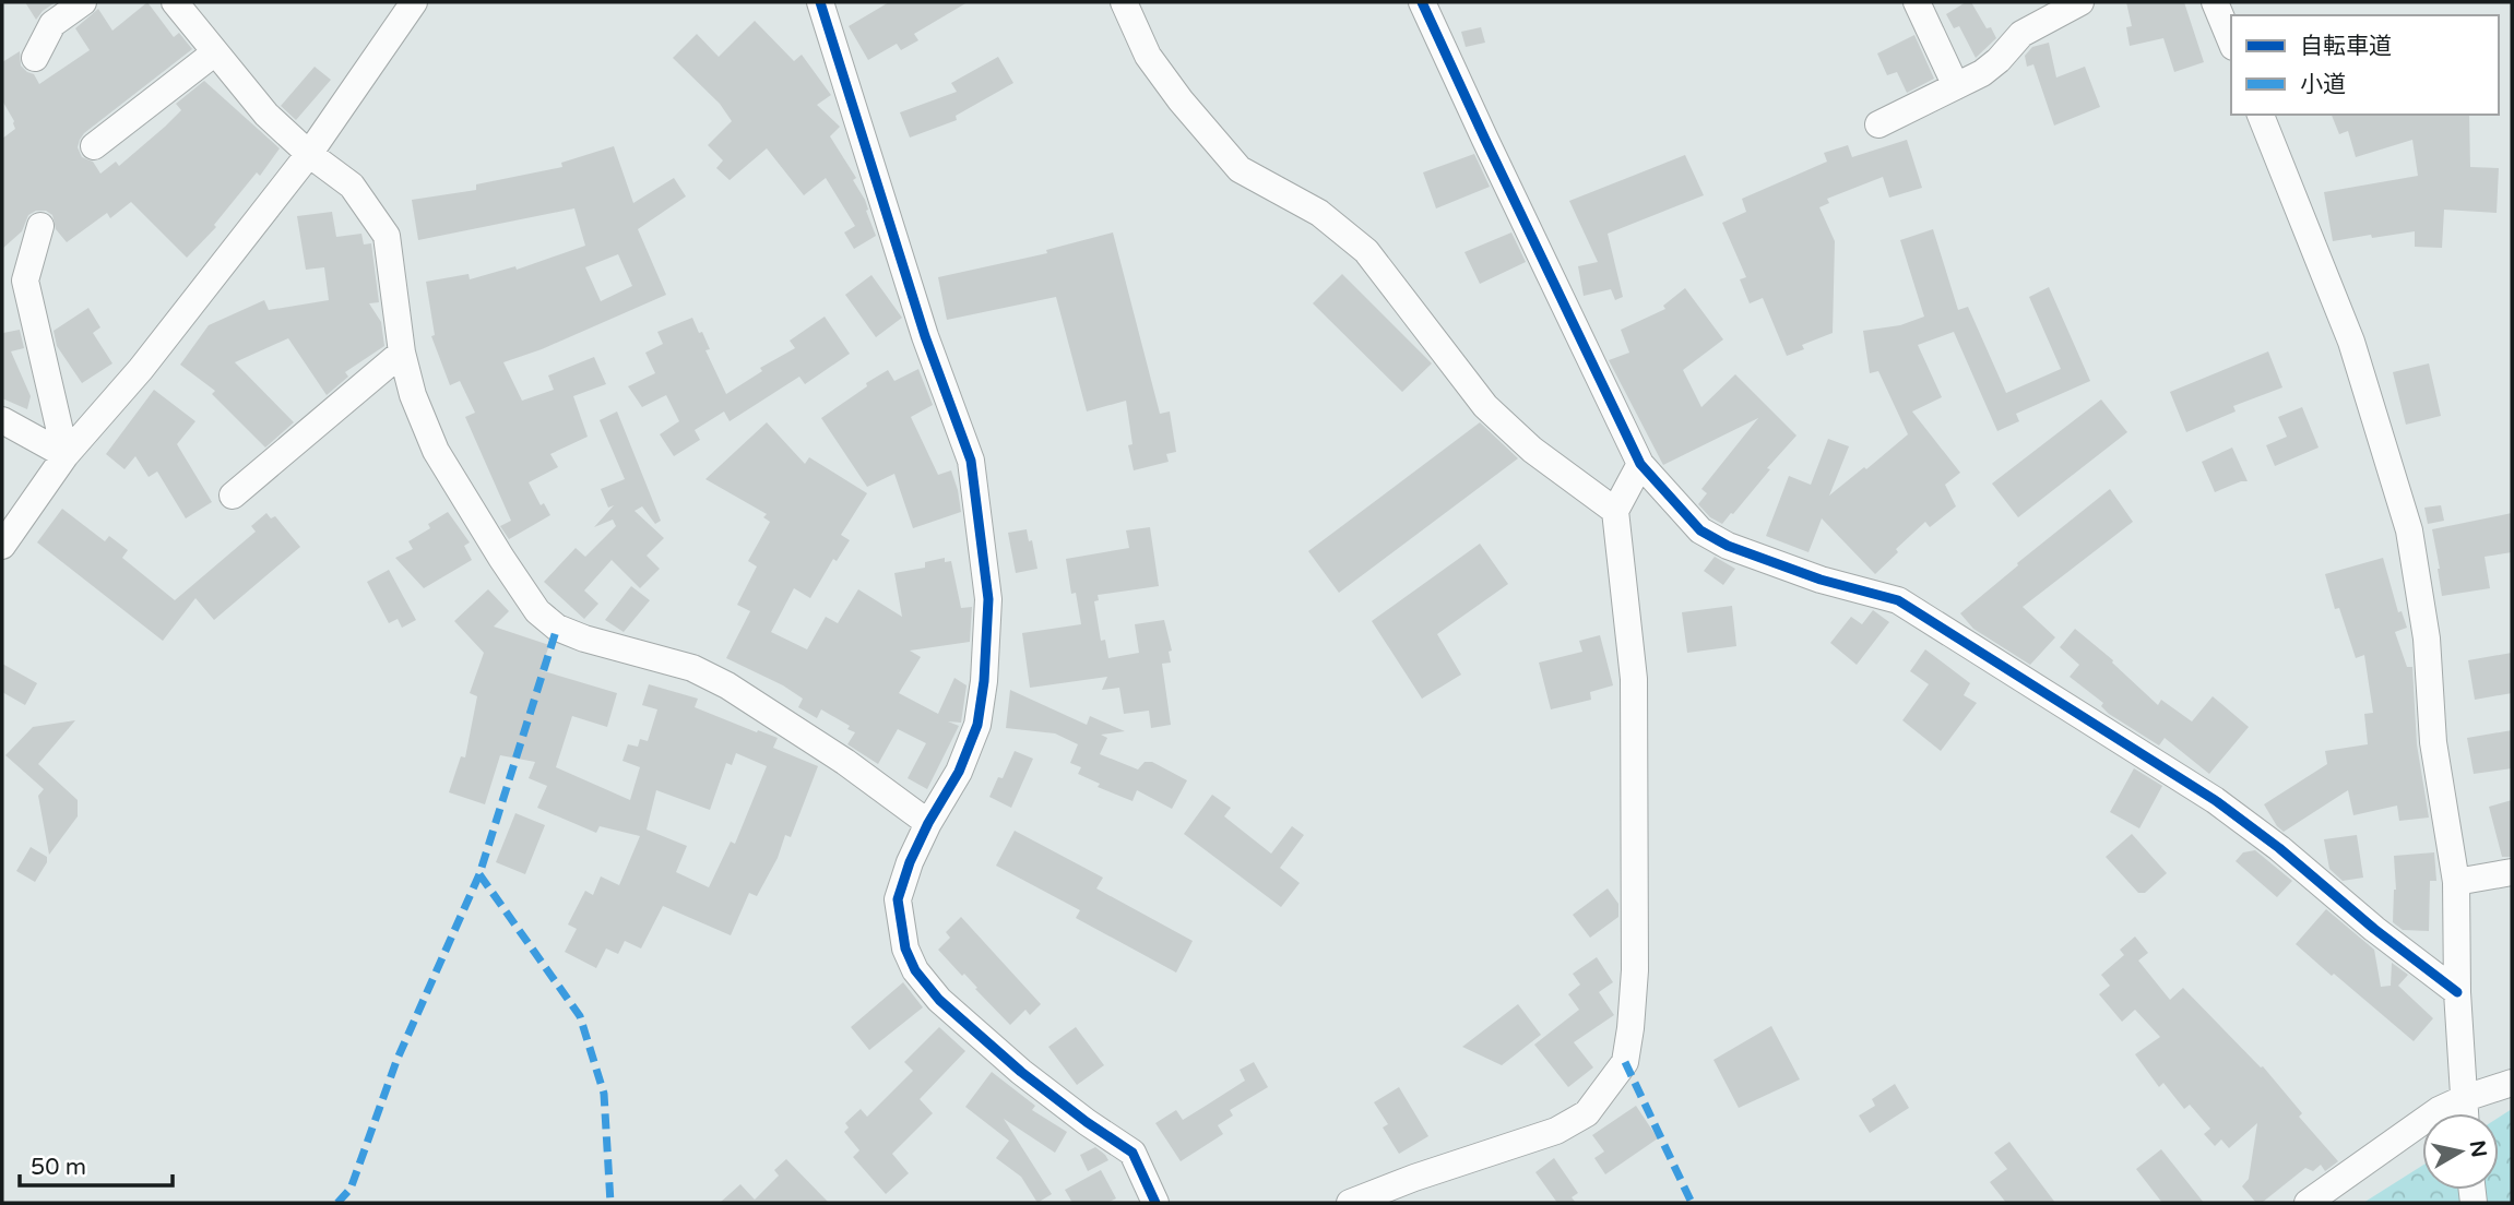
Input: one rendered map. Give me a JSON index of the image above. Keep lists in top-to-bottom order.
{
  "legend": ["自転車道", "小道"],
  "scale_bar": "50 m",
  "north": "right"
}
